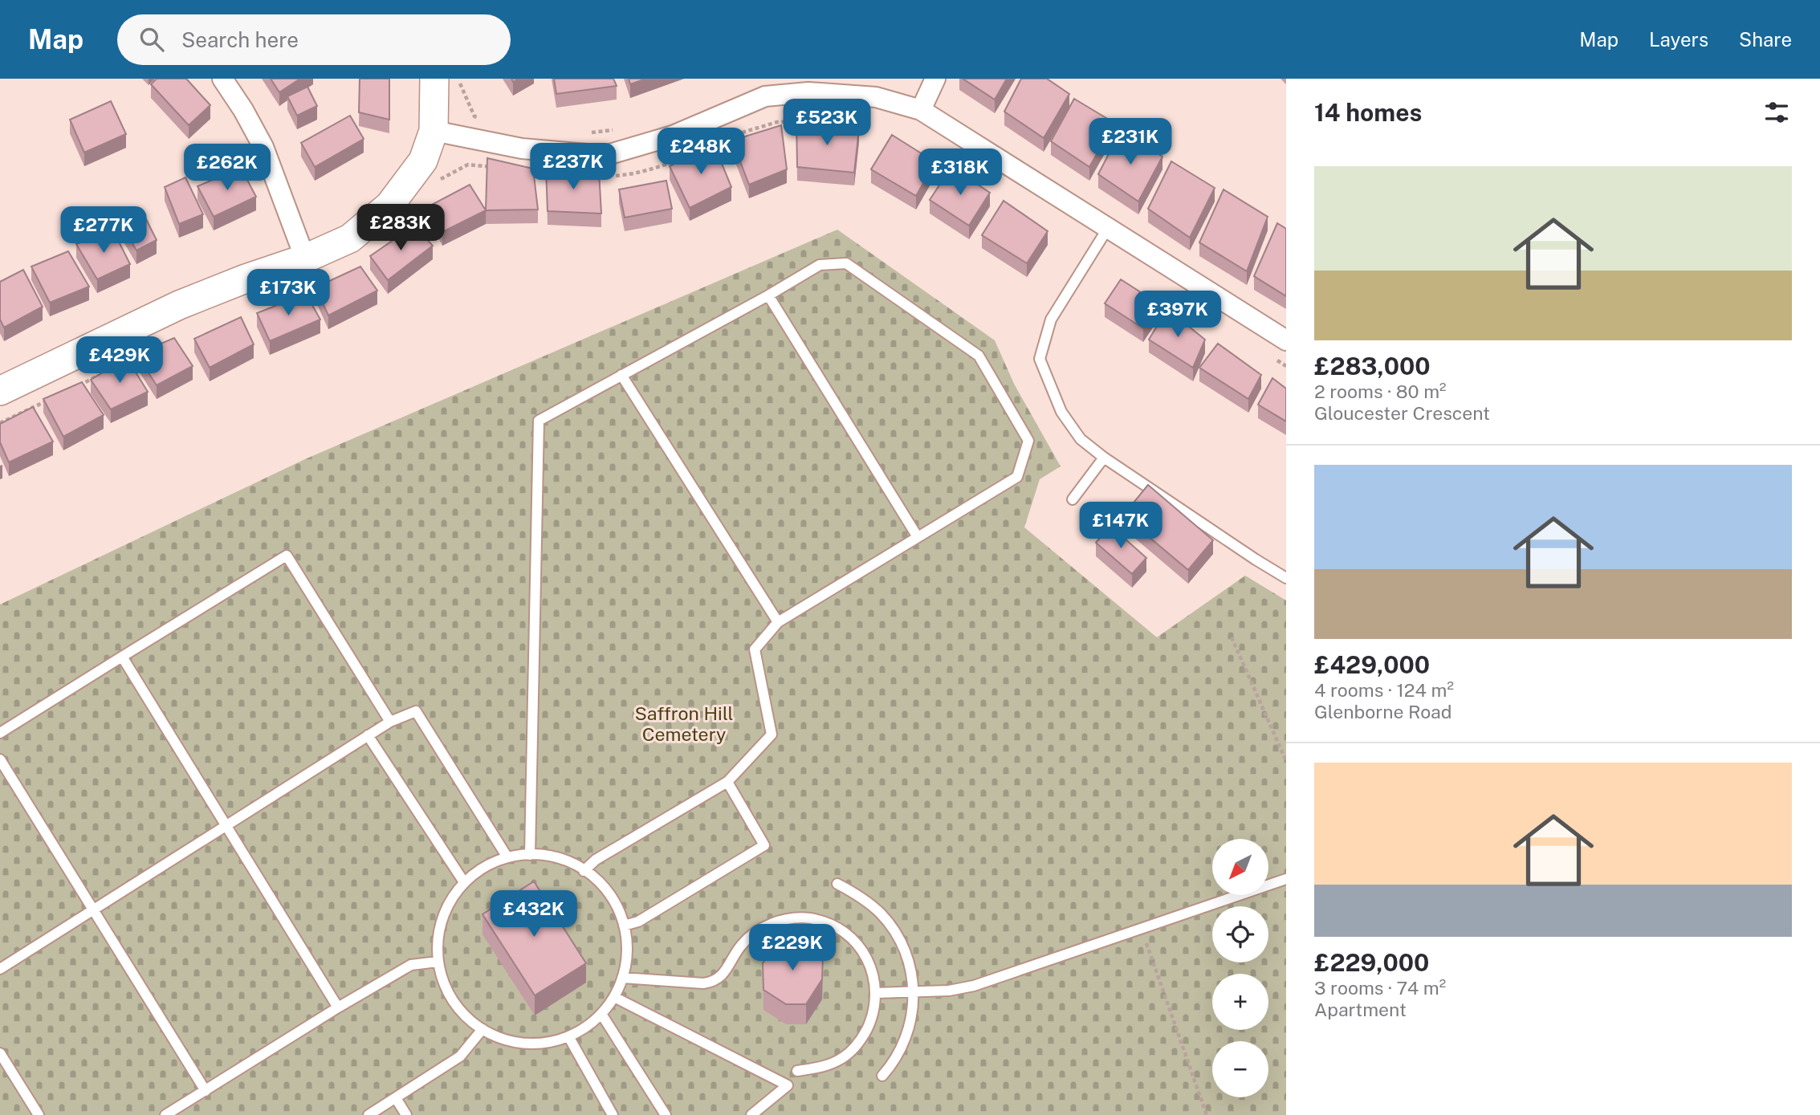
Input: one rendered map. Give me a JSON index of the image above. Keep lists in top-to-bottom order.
{
  "parks": ["Saffron Hill Cemetery"],
  "north": "bottom left",
  "page": {
    "header": "Map",
    "search": "Search here",
    "nav": ["Map", "Layers", "Share"],
    "heading": "14 homes",
    "price": [
      "£523K",
      "£231K",
      "£248K",
      "£237K",
      "£262K",
      "£318K",
      "£283K",
      "£277K",
      "£173K",
      "£397K",
      "£429K",
      "£147K",
      "£432K",
      "£229K"
    ],
    "list": [
      {
        "name": "£283,000",
        "note": "2 rooms · 80 m² · Gloucester Crescent"
      },
      {
        "name": "£429,000",
        "note": "4 rooms · 124 m² · Glenborne Road"
      },
      {
        "name": "£229,000",
        "note": "3 rooms · 74 m² · Apartment"
      }
    ],
    "map_buttons": ["+", "−"]
  }
}
